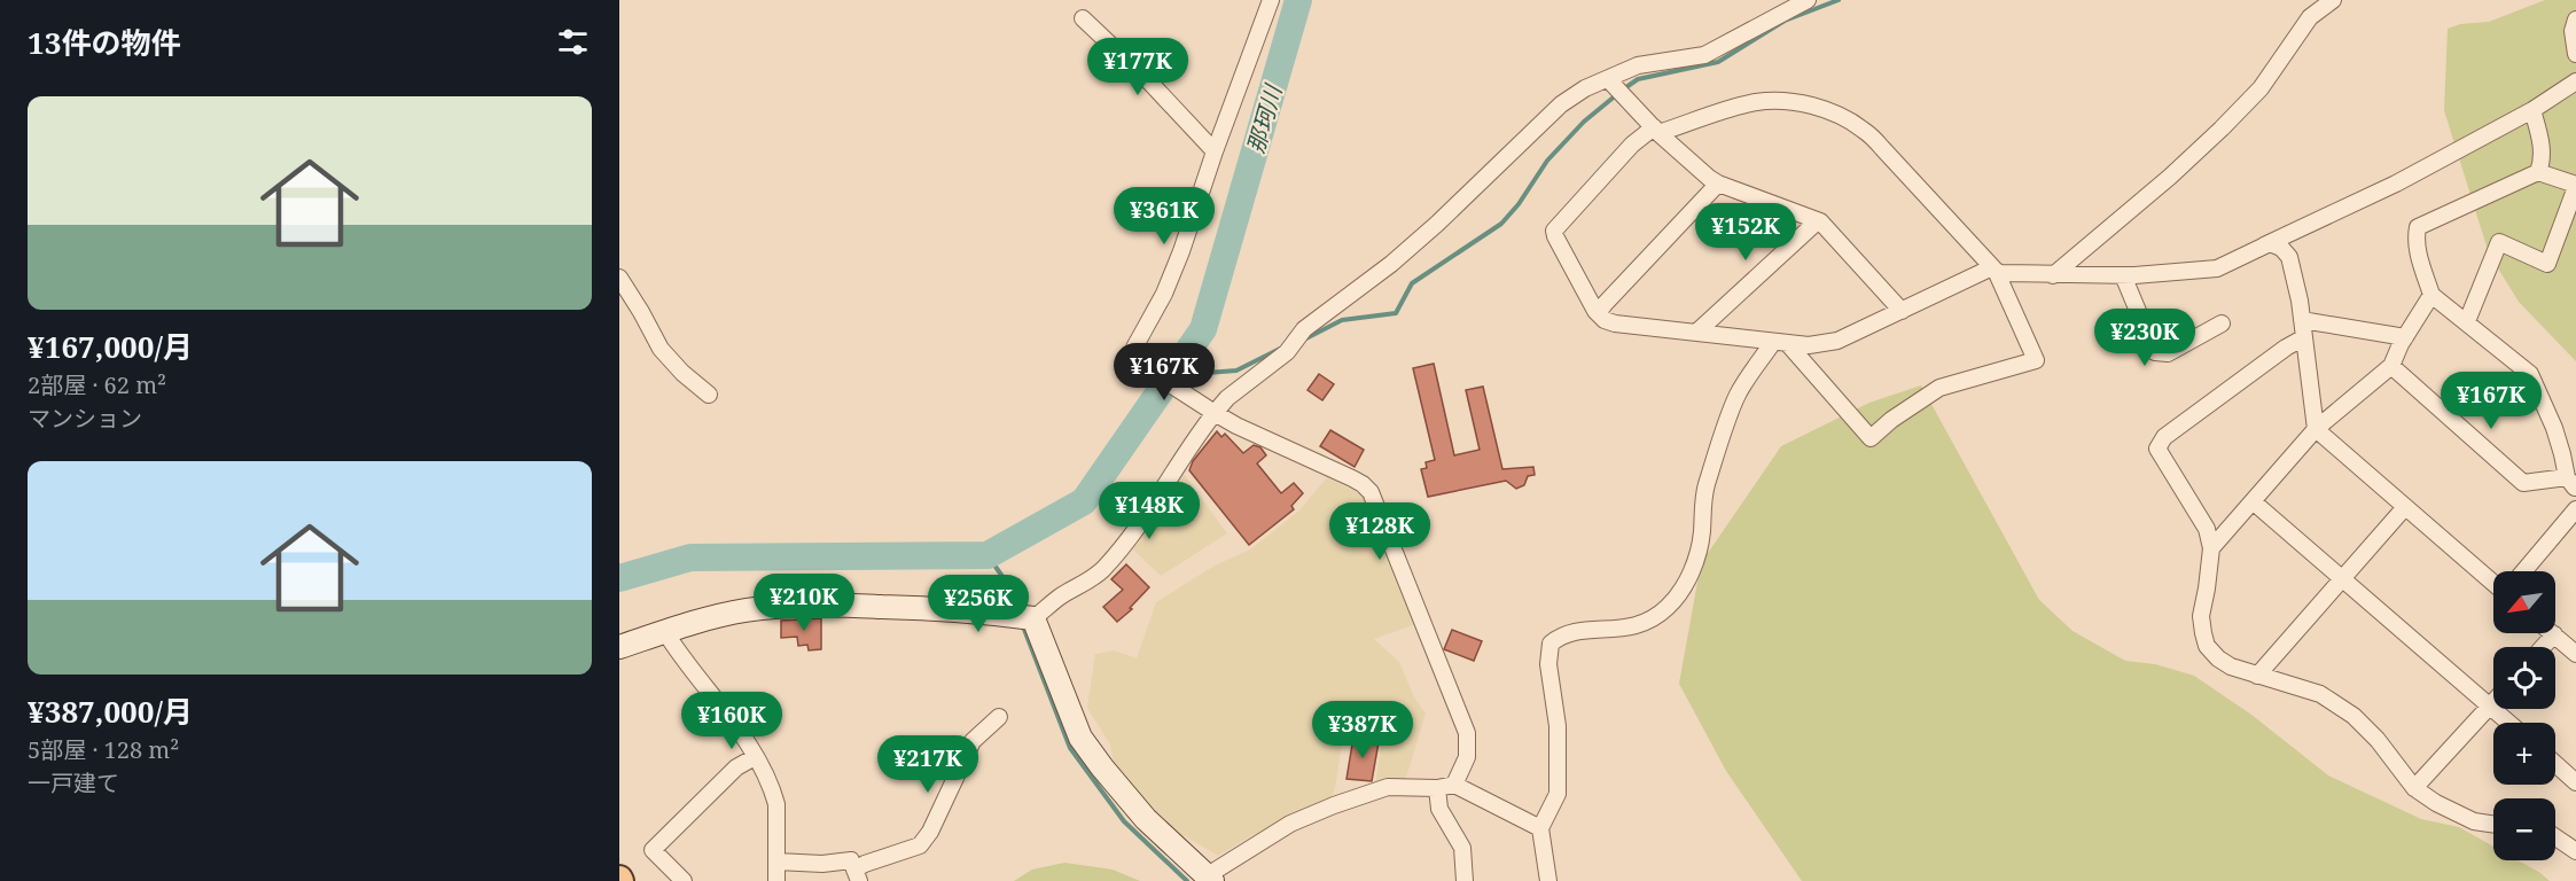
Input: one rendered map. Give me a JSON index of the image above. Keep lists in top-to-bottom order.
{
  "water": ["那珂川"],
  "north": "bottom left",
  "page": {
    "heading": "13件の物件",
    "price": [
      "¥177K",
      "¥361K",
      "¥152K",
      "¥230K",
      "¥167K",
      "¥167K",
      "¥148K",
      "¥128K",
      "¥210K",
      "¥256K",
      "¥160K",
      "¥387K",
      "¥217K"
    ],
    "list": [
      {
        "name": "¥167,000/月",
        "note": "2部屋 · 62 m² · マンション"
      },
      {
        "name": "¥387,000/月",
        "note": "5部屋 · 128 m² · 一戸建て"
      }
    ],
    "map_buttons": ["+", "−"]
  }
}
